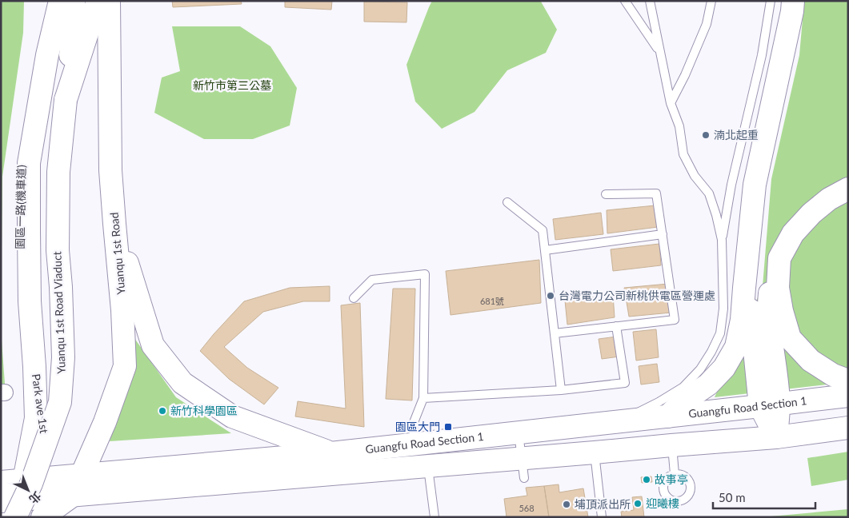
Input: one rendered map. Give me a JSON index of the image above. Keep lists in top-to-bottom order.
{
  "streets": {
    "main road": [
      "Yuanqu 1st Road",
      "Yuanqu 1st Road Viaduct",
      "Park ave 1st",
      "Guangfu Road Section 1"
    ],
    "lane": ["園區一路(機車道)"]
  },
  "crossings": [
    ["Yuanqu 1st Road", "Guangfu Road Section 1"],
    ["Park ave 1st", "Guangfu Road Section 1"]
  ],
  "parks": ["新竹市第三公墓"],
  "places": {
    "other": [
      "湳北起重",
      "台灣電力公司新桃供電區營運處",
      "新竹科學園區",
      "故事亭",
      "迎曦樓",
      "埔頂派出所"
    ],
    "transit": ["園區大門"]
  },
  "house_numbers": ["681號", "568"],
  "scale_bar": "50 m",
  "north": "bottom right"
}
